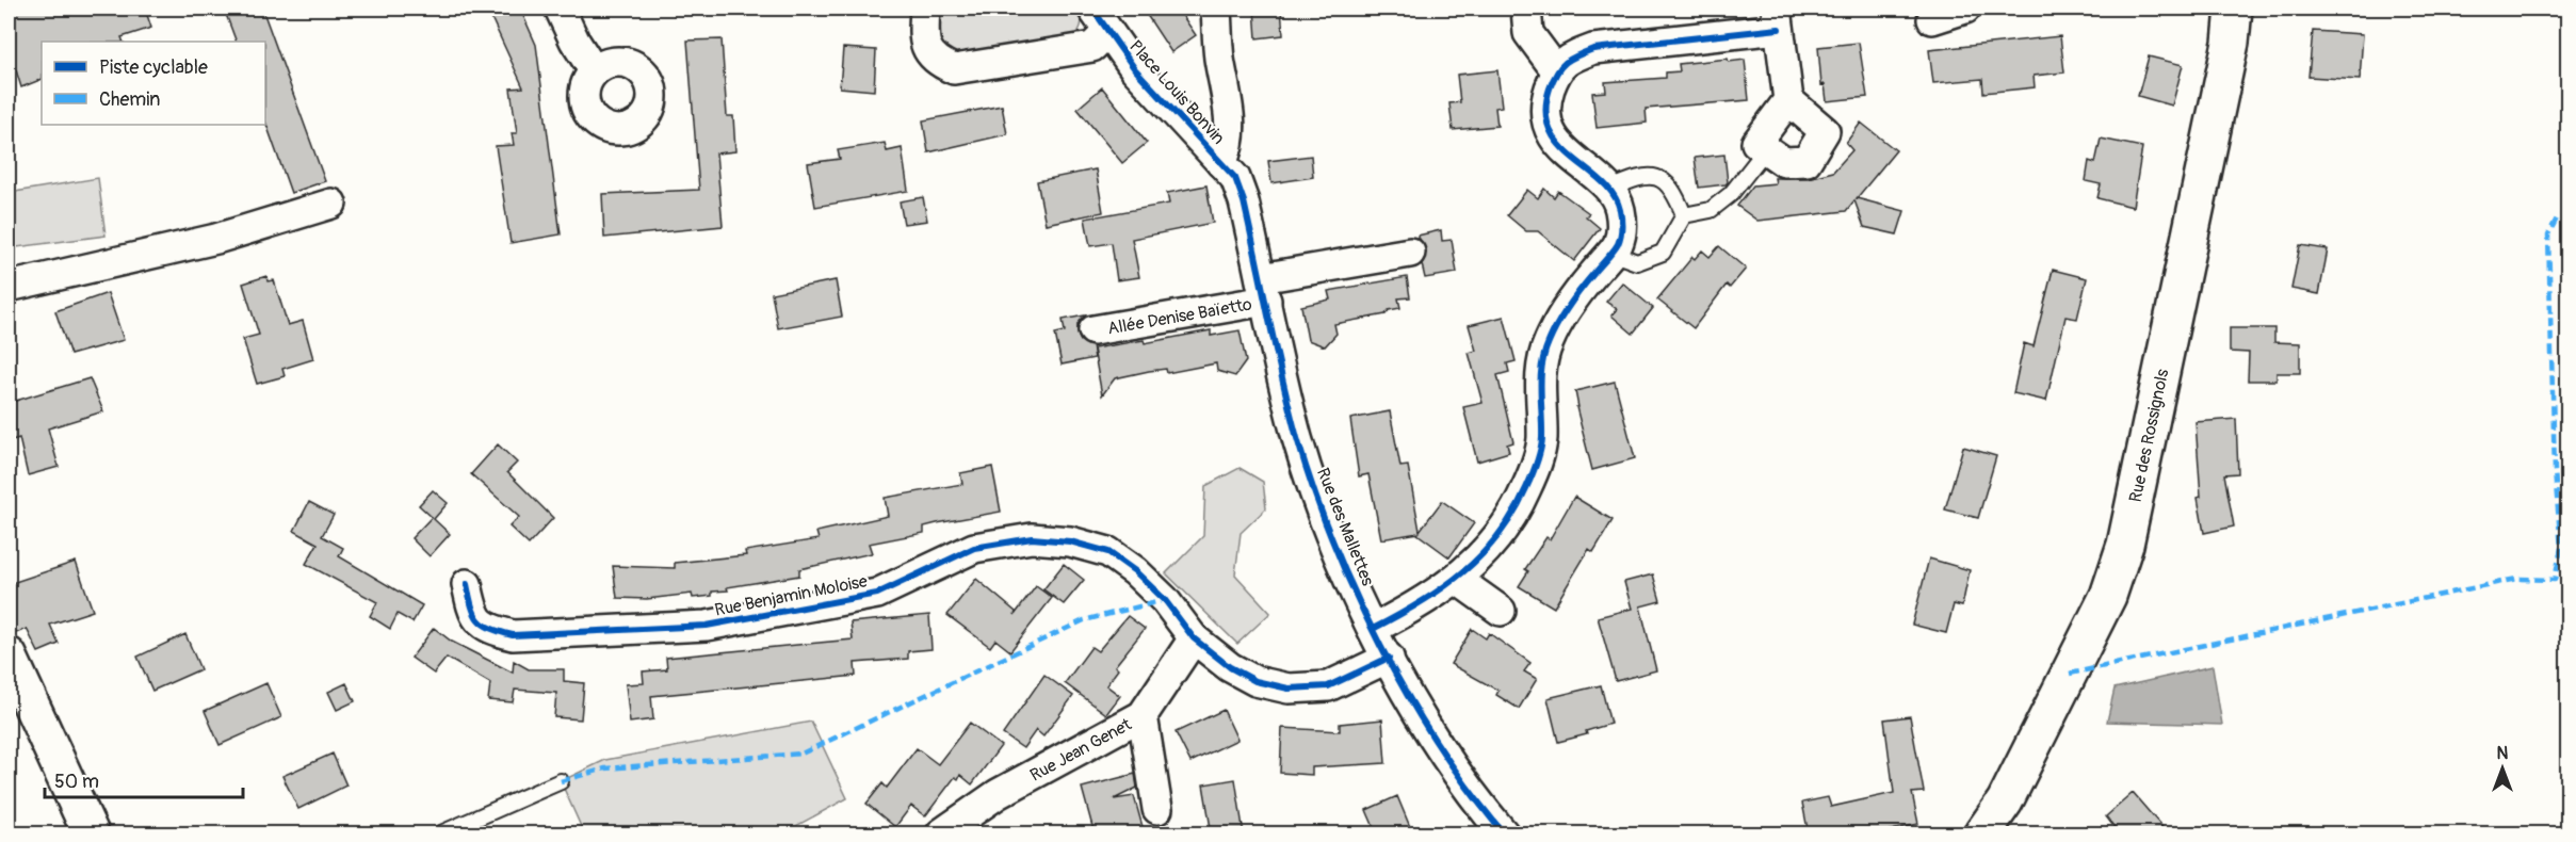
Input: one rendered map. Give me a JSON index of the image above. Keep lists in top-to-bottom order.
{
  "streets": {
    "street": [
      "Place Louis Bonvin",
      "Allée Denise Baïetto",
      "Rue des Rossignols",
      "Rue des Mallettes",
      "Rue Benjamin Moloise",
      "Rue Jean Genet"
    ]
  },
  "crossings": [
    ["Place Louis Bonvin", "Rue des Mallettes"],
    ["Allée Denise Baïetto", "Rue des Mallettes"],
    ["Rue des Mallettes", "Rue Benjamin Moloise"],
    ["Rue Benjamin Moloise", "Rue Jean Genet"]
  ],
  "legend": ["Piste cyclable", "Chemin"],
  "scale_bar": "50 m",
  "north": "top"
}
